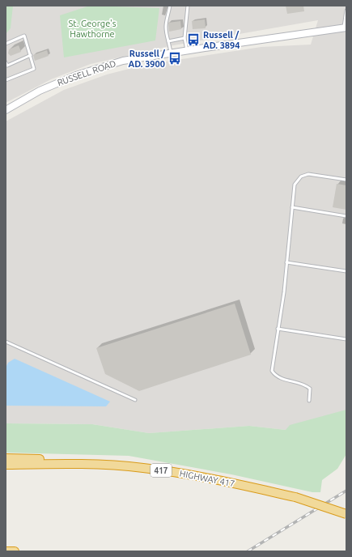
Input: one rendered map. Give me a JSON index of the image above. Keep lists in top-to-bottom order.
{
  "streets": {
    "highway": ["417", "HIGHWAY 417"],
    "main road": ["RUSSELL ROAD"]
  },
  "parks": ["St. George's Hawthorne"],
  "places": {
    "bus stop": ["Russell / AD. 3894", "Russell / AD. 3900"]
  }
}
